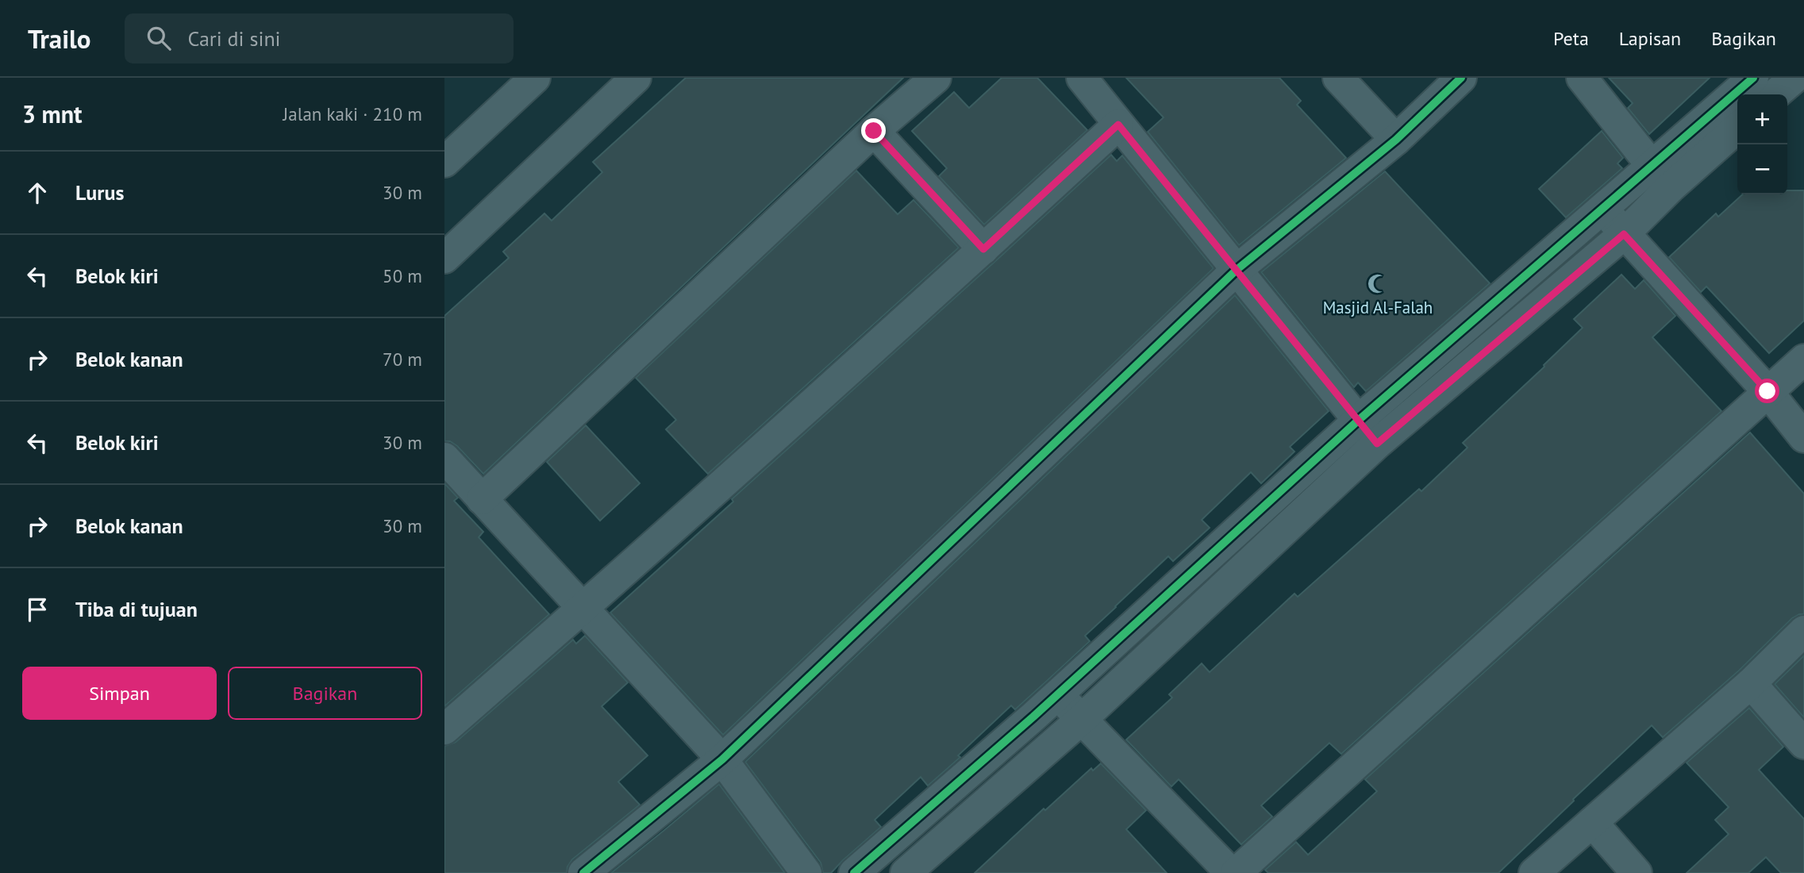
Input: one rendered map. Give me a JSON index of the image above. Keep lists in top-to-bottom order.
{
  "places": {
    "mosque": ["Masjid Al-Falah"]
  },
  "page": {
    "header": "Trailo",
    "search": "Cari di sini",
    "nav": ["Peta", "Lapisan", "Bagikan"],
    "heading": ["3 mnt", "Jalan kaki · 210 m"],
    "map_buttons": ["+", "−"],
    "list": [
      ["Lurus", "30 m"],
      ["Belok kiri", "50 m"],
      ["Belok kanan", "70 m"],
      ["Belok kiri", "30 m"],
      ["Belok kanan", "30 m"],
      "Tiba di tujuan"
    ],
    "buttons": ["Simpan", "Bagikan"]
  }
}
